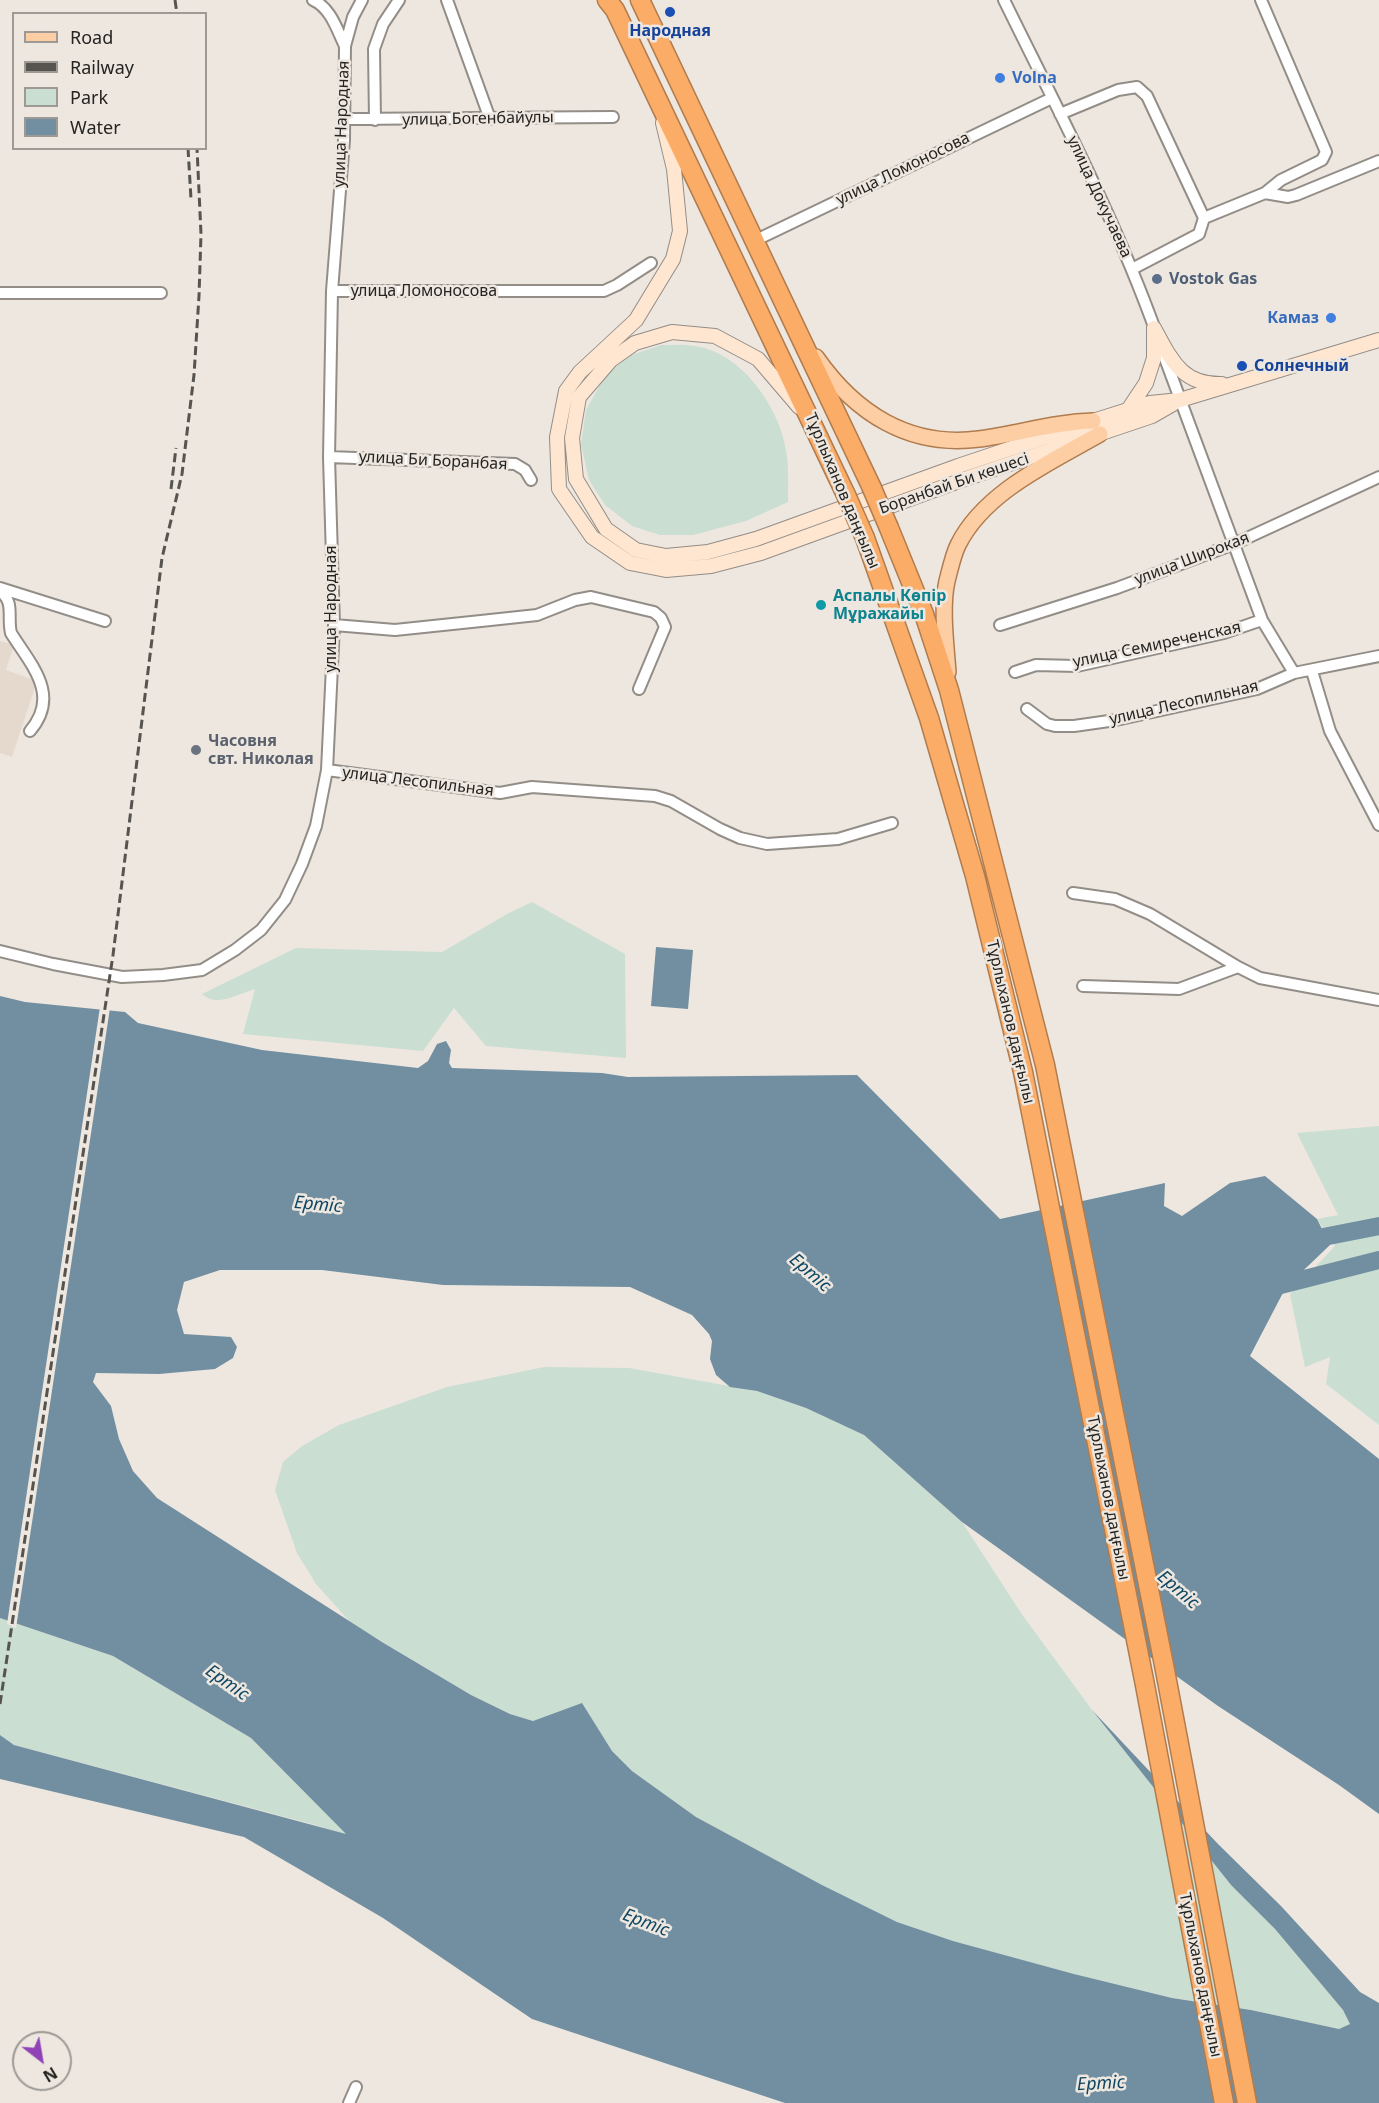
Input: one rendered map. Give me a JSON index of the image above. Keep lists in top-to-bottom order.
{
  "streets": {
    "highway": ["Тұрлыханов даңғылы"],
    "main road": ["Боранбай Би көшесі"],
    "street": [
      "улица Богенбайулы",
      "улица Народная",
      "улица Ломоносова",
      "улица Докучаева",
      "улица Би Боранбая",
      "улица Широкая",
      "улица Семиреченская",
      "улица Лесопильная"
    ]
  },
  "crossings": [
    ["улица Богенбайулы", "улица Народная"],
    ["улица Народная", "улица Ломоносова"],
    ["улица Народная", "улица Би Боранбая"],
    ["улица Народная", "улица Лесопильная"],
    ["улица Ломоносова", "улица Докучаева"],
    ["улица Ломоносова", "Тұрлыханов даңғылы"],
    ["улица Докучаева", "Боранбай Би көшесі"],
    ["улица Докучаева", "улица Широкая"],
    ["улица Докучаева", "улица Семиреченская"],
    ["улица Докучаева", "улица Лесопильная"]
  ],
  "water": ["Ертіс"],
  "places": [
    "Народная",
    "Volna",
    "Vostok Gas",
    "Камаз",
    "Солнечный",
    "Аспалы Көпір Мұражайы",
    "Часовня свт. Николая"
  ],
  "legend": [
    "Road",
    "Railway",
    "Park",
    "Water"
  ],
  "north": "bottom right"
}
